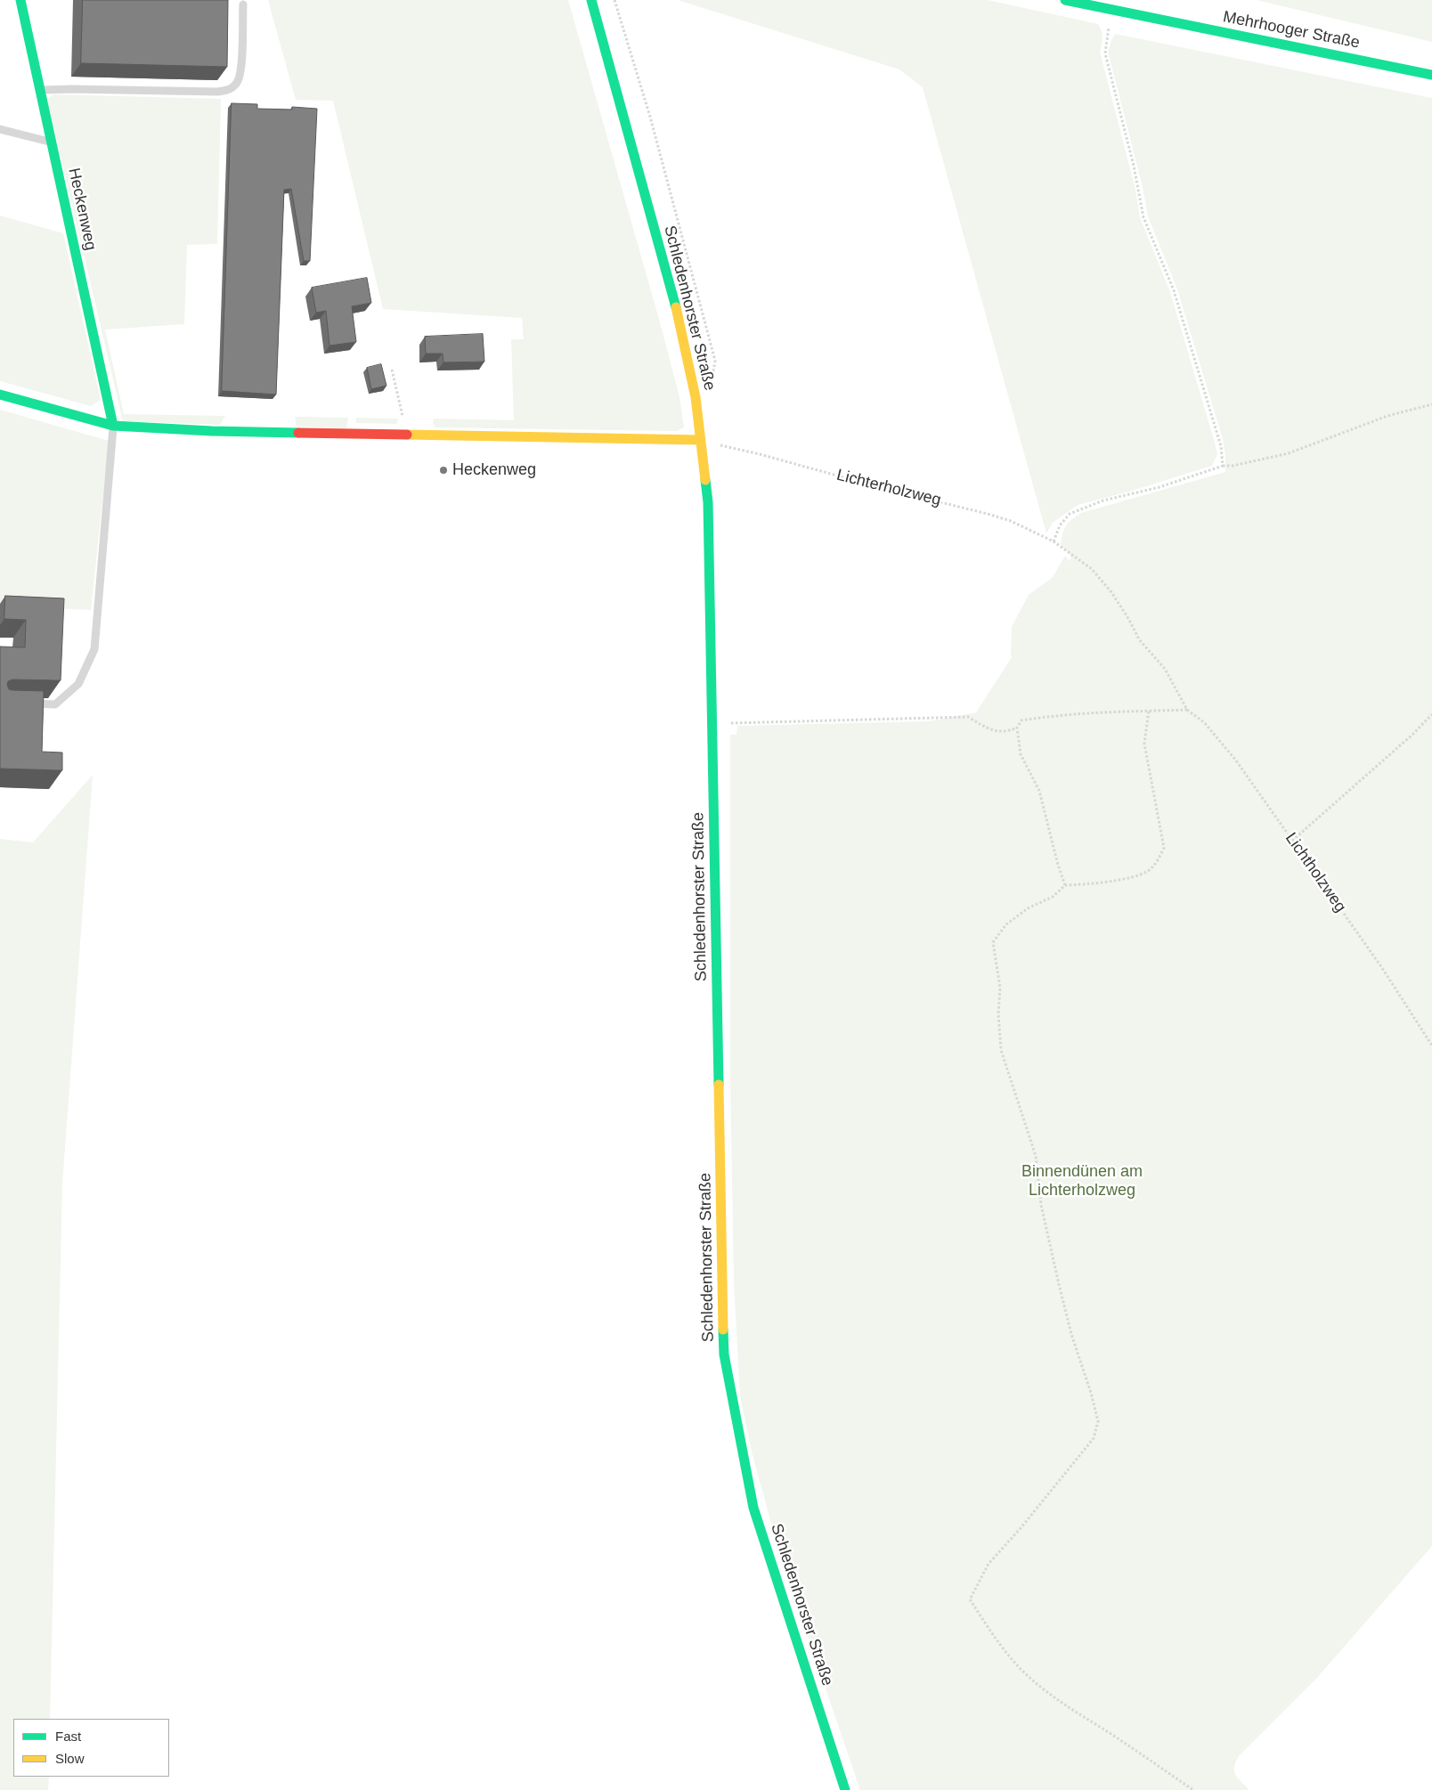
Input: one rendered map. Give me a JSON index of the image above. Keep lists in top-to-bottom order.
{
  "streets": {
    "street": ["Mehrhooger Straße", "Heckenweg", "Schledenhorster Straße"],
    "path": ["Lichterholzweg", "Lichtholzweg"]
  },
  "crossings": [
    ["Lichterholzweg", "Lichtholzweg"]
  ],
  "parks": ["Binnendünen am Lichterholzweg"],
  "places": ["Heckenweg"],
  "legend": ["Fast", "Slow"]
}
